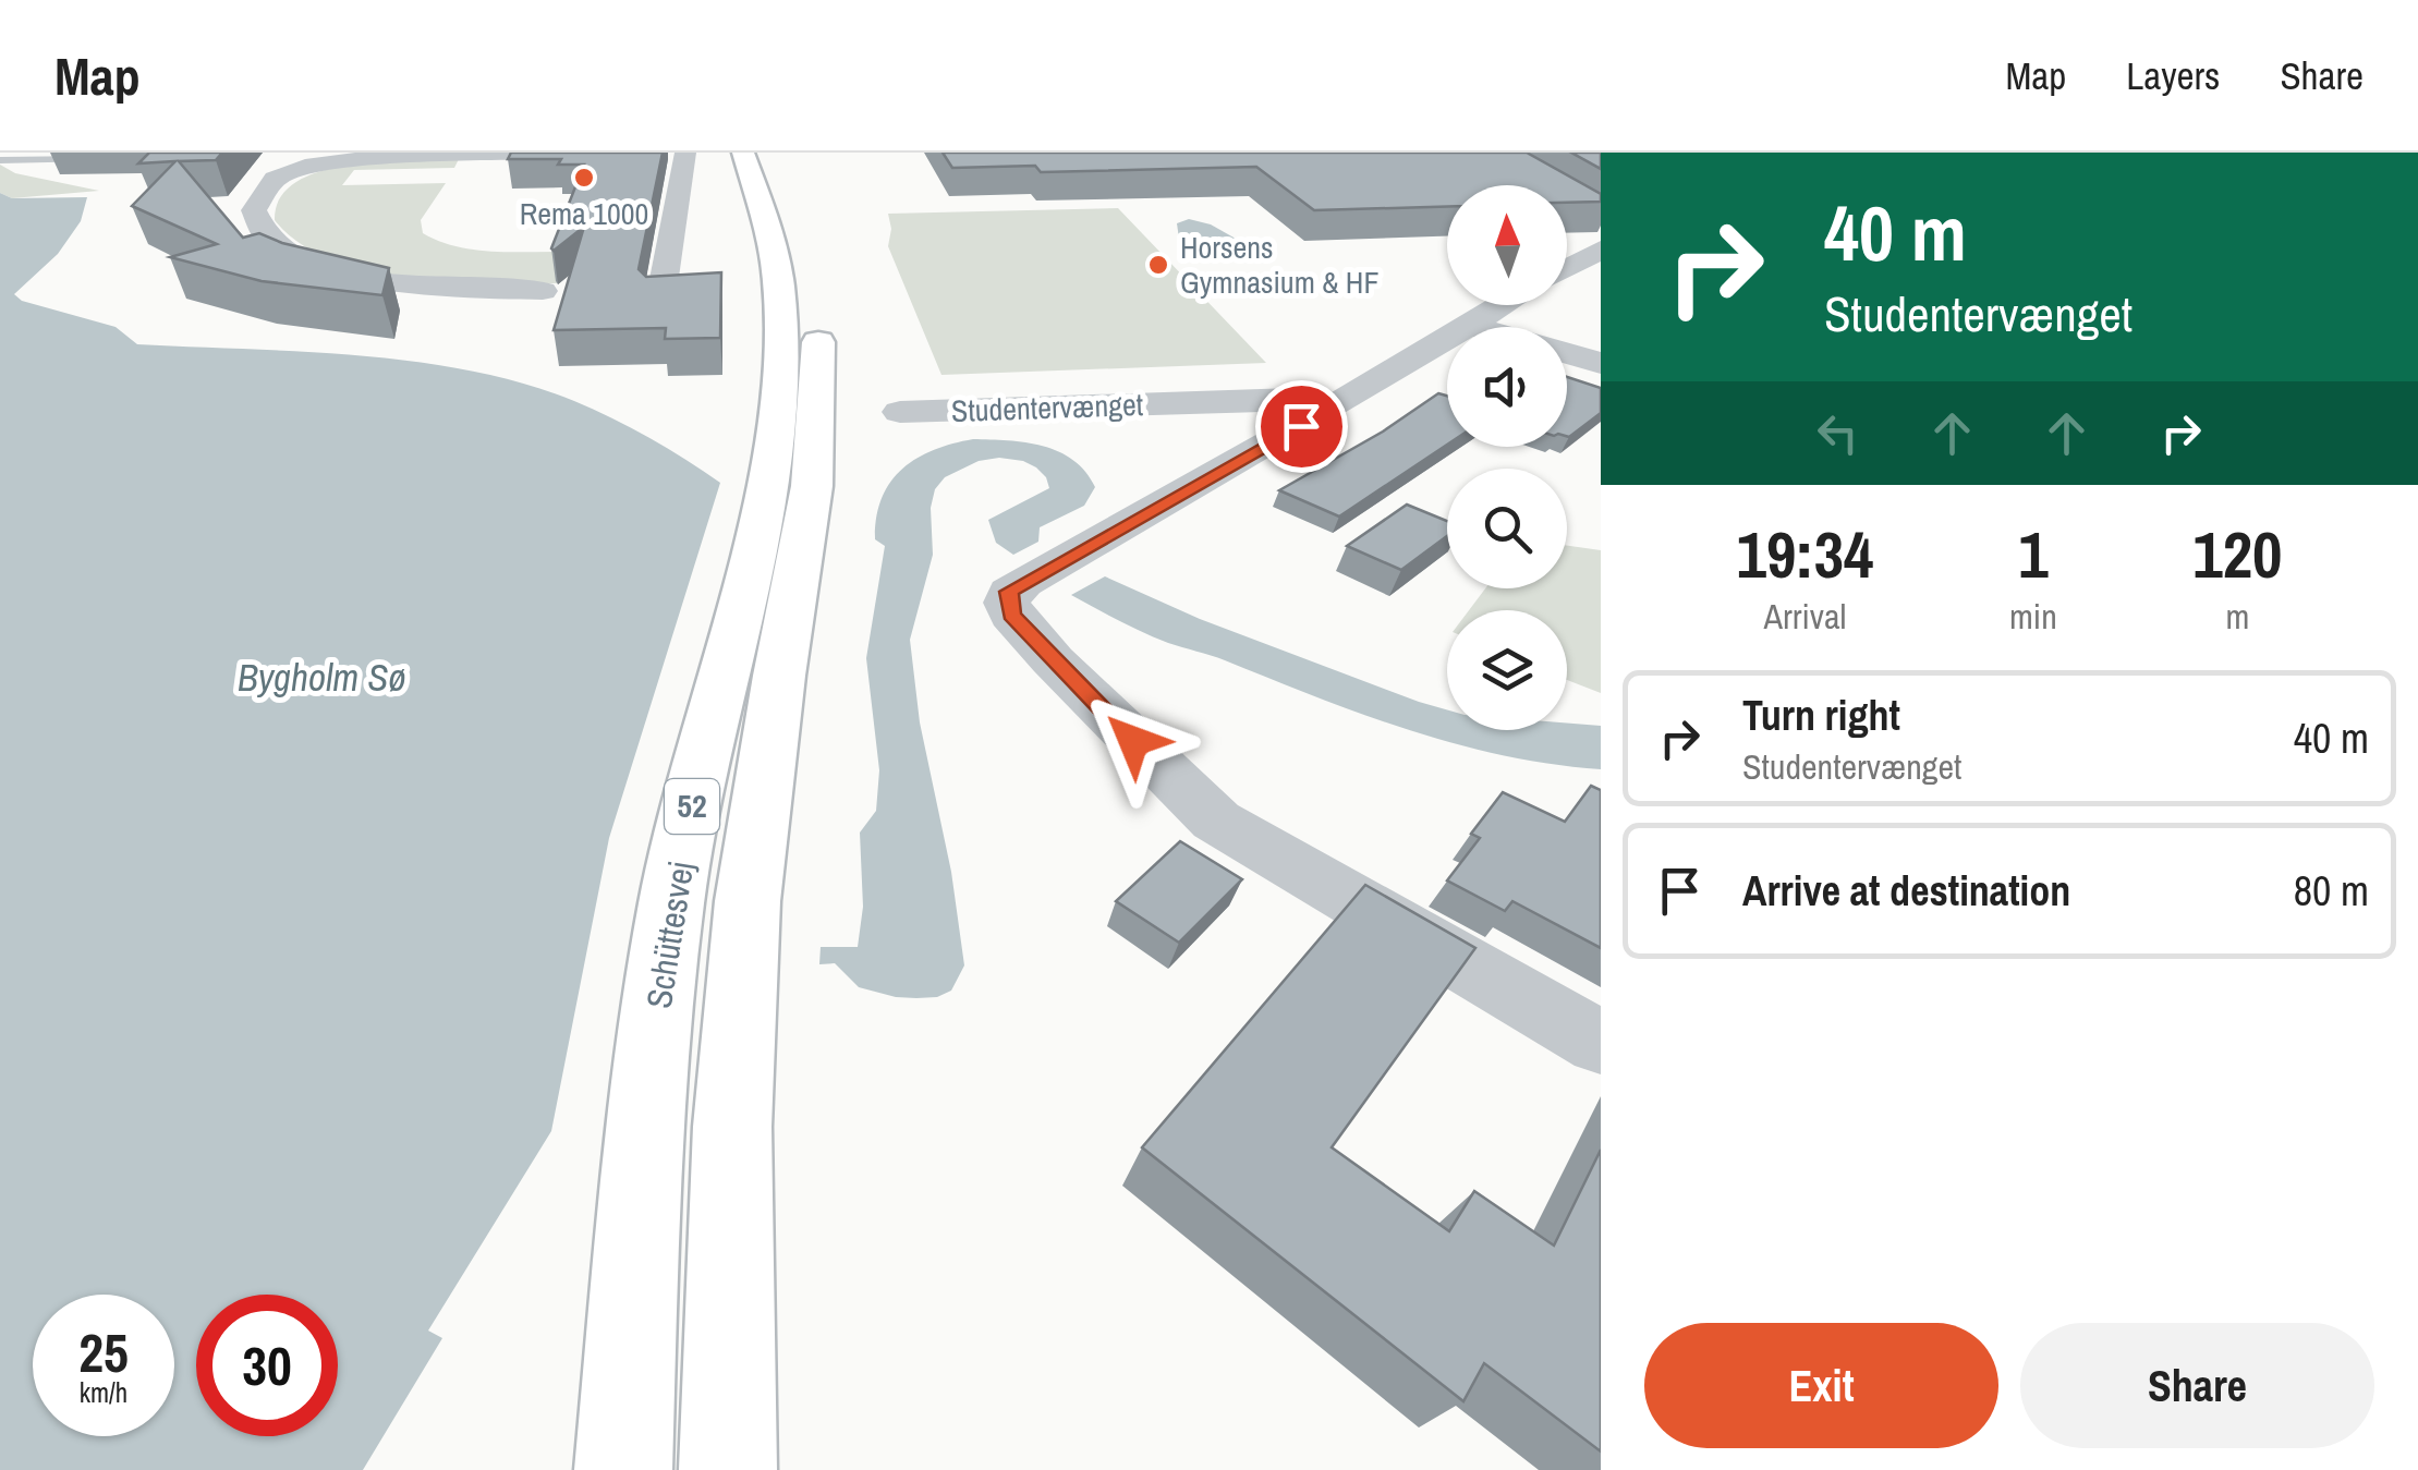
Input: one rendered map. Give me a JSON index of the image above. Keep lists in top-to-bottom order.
{
  "streets": {
    "main road": ["52", "Schüttesvej"],
    "street": ["Studentervænget"]
  },
  "water": ["Bygholm Sø"],
  "places": ["Rema 1000", "Horsens Gymnasium & HF"],
  "north": "top",
  "page": {
    "header": "Map",
    "nav": ["Map", "Layers", "Share"],
    "turn": ["40 m", "Studentervænget"],
    "eta": [
      "19:34",
      "Arrival",
      "1",
      "min",
      "120",
      "m"
    ],
    "list": [
      {
        "name": "Turn right",
        "note": "Studentervænget",
        "value": "40 m"
      },
      {
        "name": "Arrive at destination",
        "value": "80 m"
      }
    ],
    "speed": "25 km/h",
    "limit": "30",
    "buttons": ["Exit", "Share"]
  }
}
